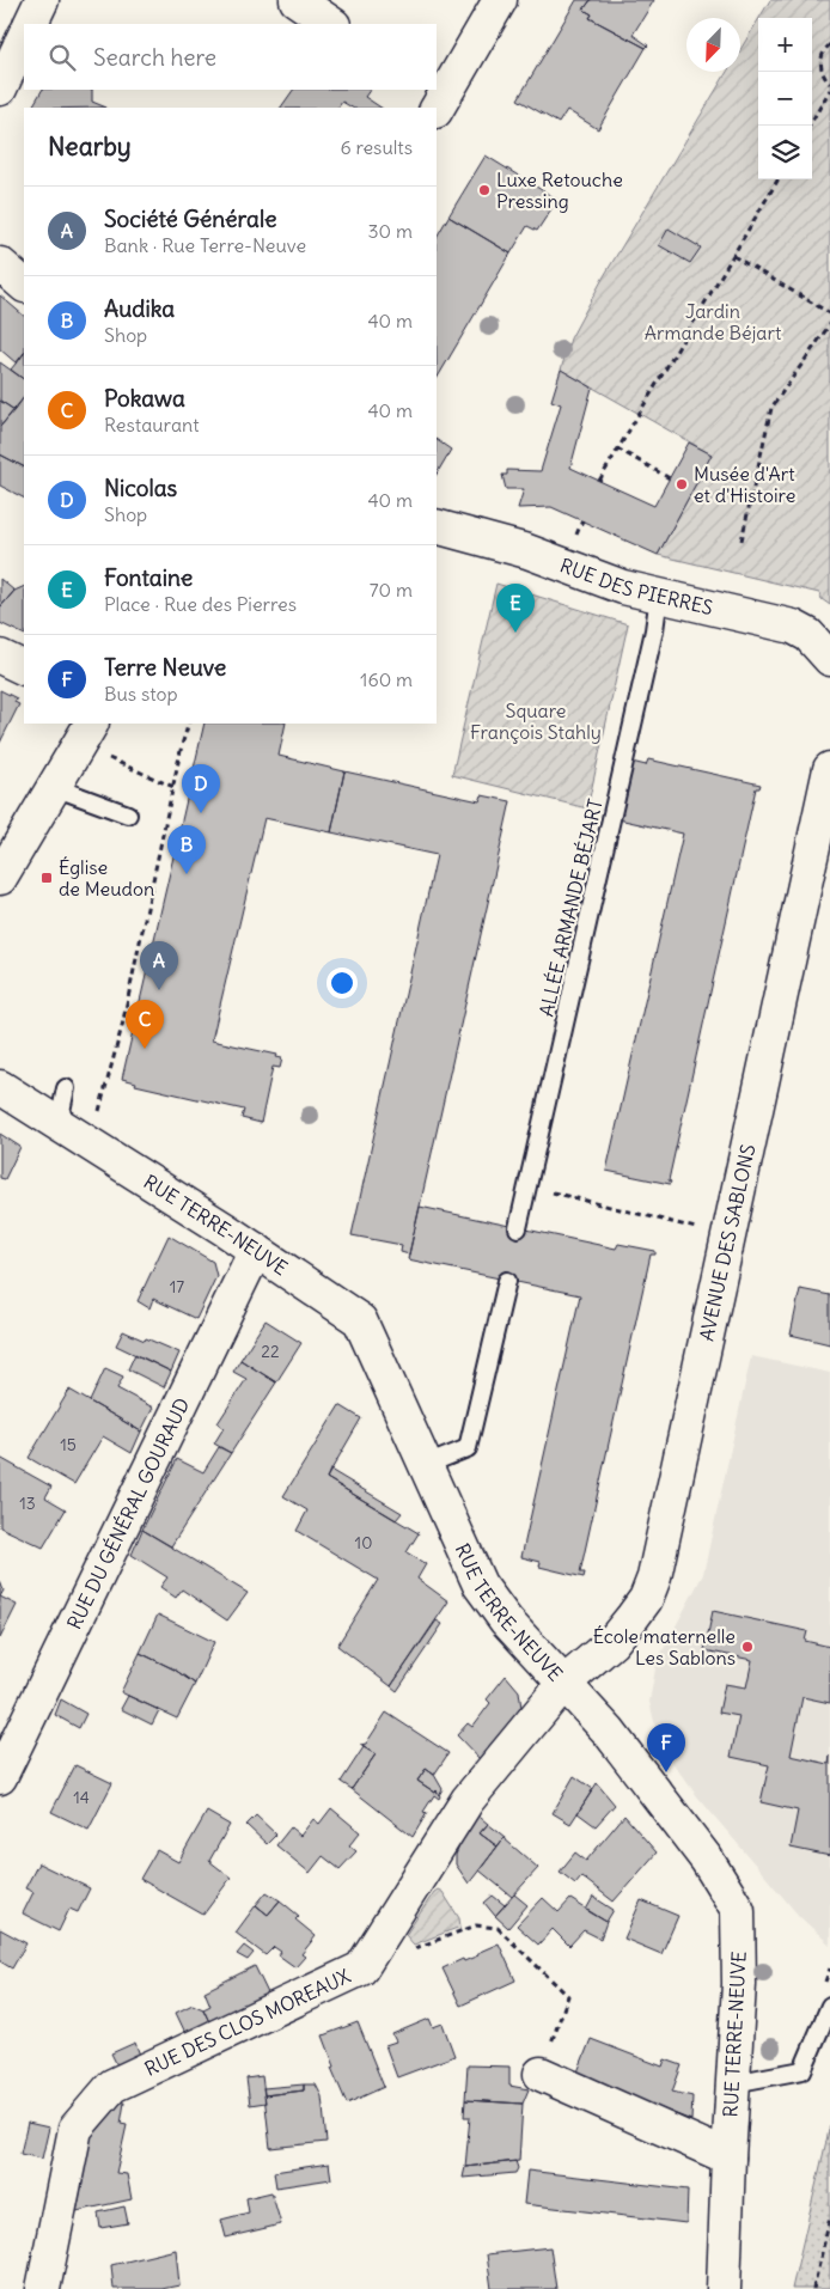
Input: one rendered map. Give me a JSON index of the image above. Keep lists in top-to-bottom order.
{
  "streets": {
    "street": [
      "RUE DES PIERRES",
      "RUE TERRE-NEUVE",
      "AVENUE DES SABLONS",
      "RUE DU GÉNÉRAL GOURAUD",
      "RUE DES CLOS MOREAUX"
    ],
    "lane": ["ALLÉE ARMANDE BÉJART"]
  },
  "crossings": [
    ["RUE DES PIERRES", "ALLÉE ARMANDE BÉJART"],
    ["RUE TERRE-NEUVE", "AVENUE DES SABLONS"],
    ["RUE TERRE-NEUVE", "RUE DU GÉNÉRAL GOURAUD"],
    ["RUE TERRE-NEUVE", "RUE DES CLOS MOREAUX"],
    ["AVENUE DES SABLONS", "RUE DES CLOS MOREAUX"]
  ],
  "parks": ["Jardin Armande Béjart", "Square François Stahly"],
  "places": {
    "other": ["Luxe Retouche Pressing", "Musée d'Art et d'Histoire", "École maternelle Les Sablons"],
    "transit": ["Église de Meudon"]
  },
  "house_numbers": [
    "17",
    "22",
    "15",
    "13",
    "10",
    "14"
  ],
  "north": "bottom left",
  "page": {
    "map_buttons": ["+", "−"],
    "search": "Search here",
    "heading": ["Nearby", "6 results"],
    "list": [
      {
        "mark": "A",
        "name": "Société Générale",
        "note": "Bank · Rue Terre-Neuve",
        "value": "30 m"
      },
      {
        "mark": "B",
        "name": "Audika",
        "note": "Shop",
        "value": "40 m"
      },
      {
        "mark": "C",
        "name": "Pokawa",
        "note": "Restaurant",
        "value": "40 m"
      },
      {
        "mark": "D",
        "name": "Nicolas",
        "note": "Shop",
        "value": "40 m"
      },
      {
        "mark": "E",
        "name": "Fontaine",
        "note": "Place · Rue des Pierres",
        "value": "70 m"
      },
      {
        "mark": "F",
        "name": "Terre Neuve",
        "note": "Bus stop",
        "value": "160 m"
      }
    ],
    "pins": [
      "E",
      "D",
      "B",
      "A",
      "C",
      "F"
    ]
  }
}
